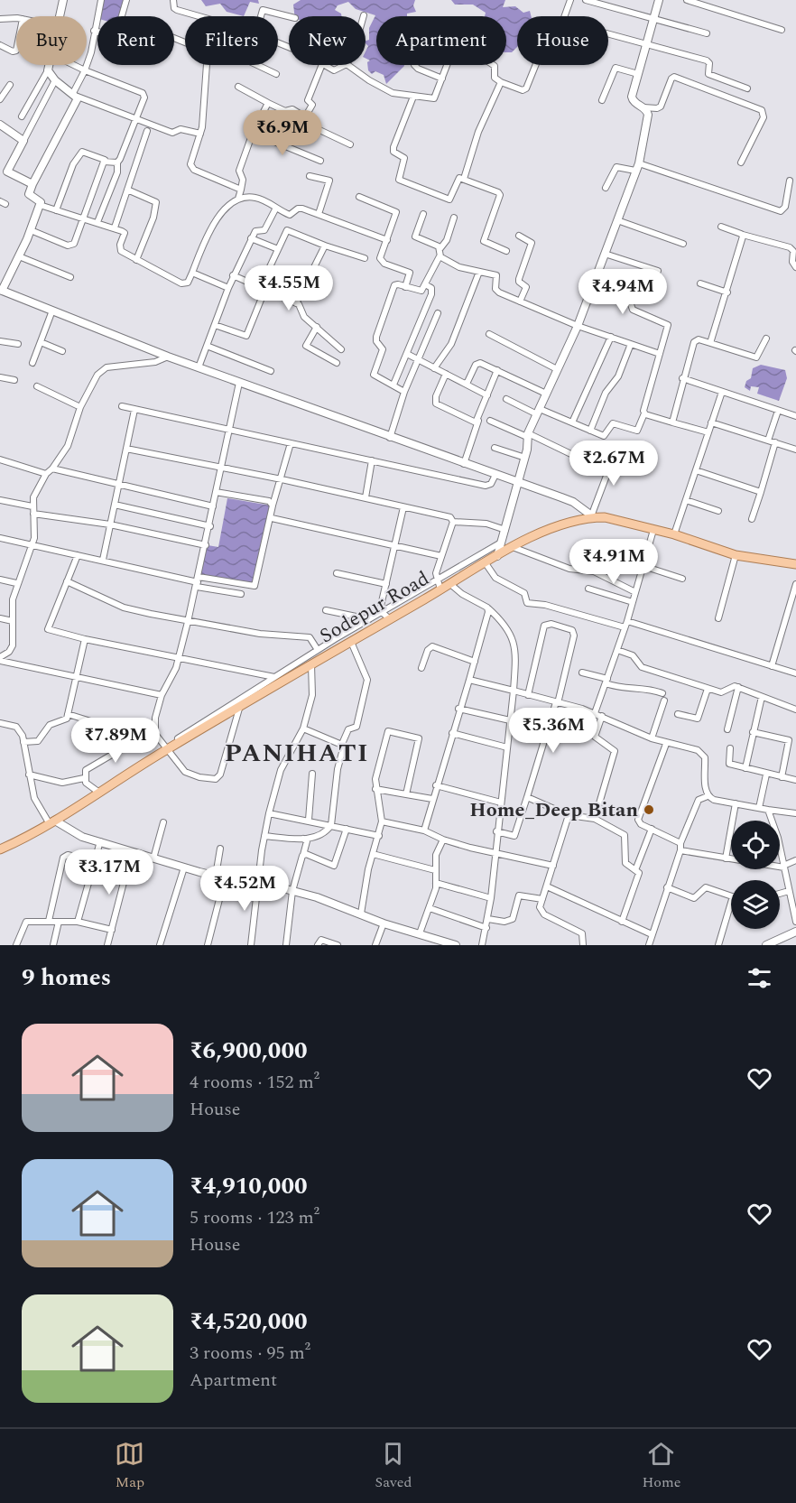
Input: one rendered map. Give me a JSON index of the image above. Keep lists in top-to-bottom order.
{
  "streets": {
    "main road": ["Sodepur Road"]
  },
  "districts": ["PANIHATI"],
  "places": ["Home_Deep Bitan"],
  "page": {
    "chip": [
      "Buy",
      "Rent",
      "Filters",
      "New",
      "Apartment",
      "House"
    ],
    "price": [
      "₹6.9M",
      "₹4.55M",
      "₹4.94M",
      "₹2.67M",
      "₹4.91M",
      "₹5.36M",
      "₹7.89M",
      "₹3.17M",
      "₹4.52M"
    ],
    "heading": "9 homes",
    "list": [
      {
        "name": "₹6,900,000",
        "note": "4 rooms · 152 m² · House"
      },
      {
        "name": "₹4,910,000",
        "note": "5 rooms · 123 m² · House"
      },
      {
        "name": "₹4,520,000",
        "note": "3 rooms · 95 m² · Apartment"
      }
    ],
    "tabs": ["Map", "Saved", "Home"]
  }
}
